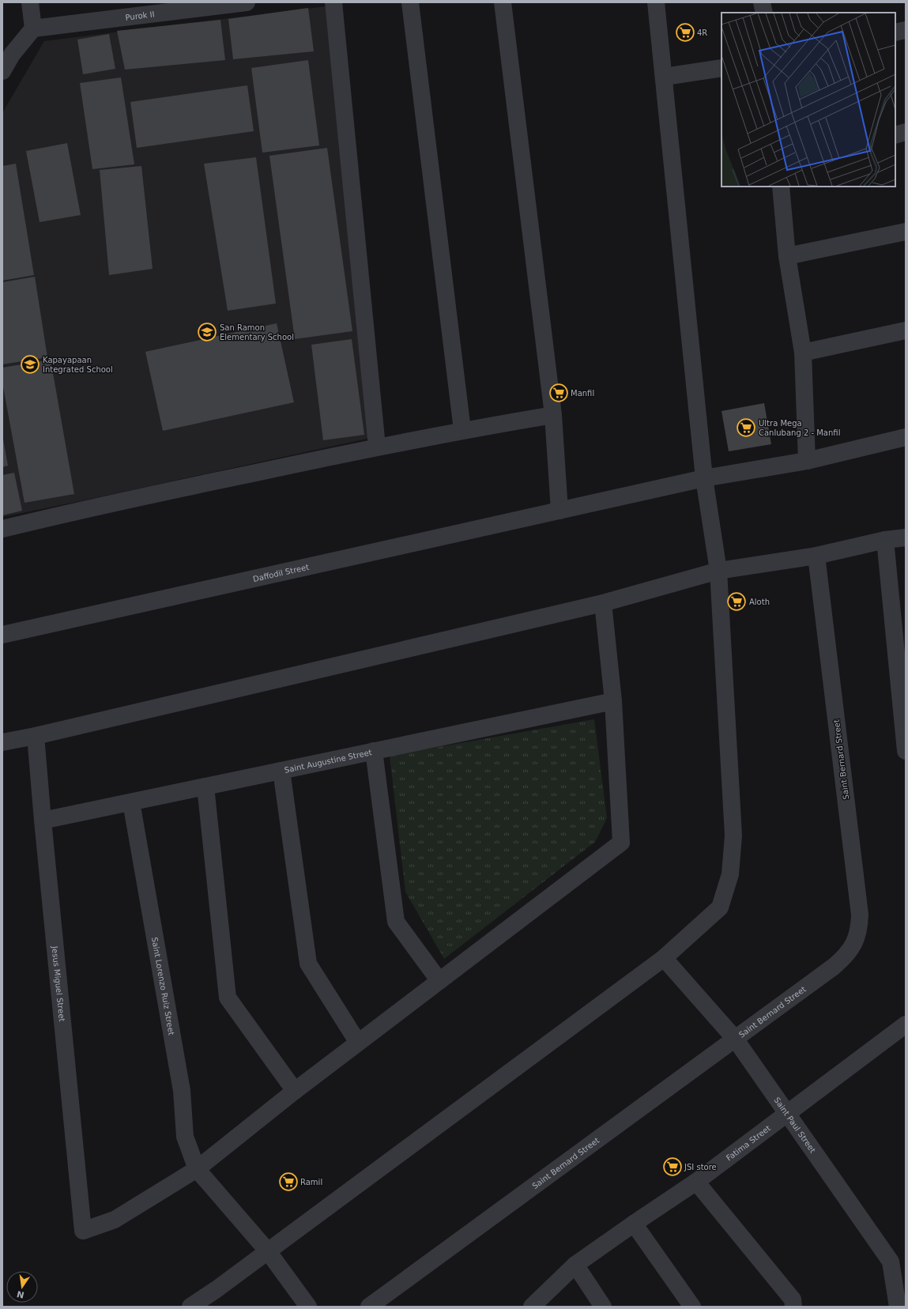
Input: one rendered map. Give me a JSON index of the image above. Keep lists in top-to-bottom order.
{
  "streets": {
    "street": [
      "Purok II",
      "Daffodil Street",
      "Saint Bernard Street",
      "Saint Augustine Street",
      "Jesus Miguel Street",
      "Saint Lorenzo Ruiz Street",
      "Saint Paul Street",
      "Fatima Street"
    ]
  },
  "crossings": [
    ["Saint Bernard Street", "Saint Paul Street"],
    ["Saint Augustine Street", "Jesus Miguel Street"],
    ["Saint Augustine Street", "Saint Lorenzo Ruiz Street"],
    ["Jesus Miguel Street", "Saint Lorenzo Ruiz Street"],
    ["Saint Paul Street", "Fatima Street"]
  ],
  "places": {
    "supermarket": [
      "4R",
      "Manfil",
      "Ultra Mega Canlubang 2 - Manfil",
      "Aloth",
      "JSI store",
      "Ramil"
    ],
    "school or university": ["San Ramon Elementary School", "Kapayapaan Integrated School"]
  },
  "north": "bottom"
}
